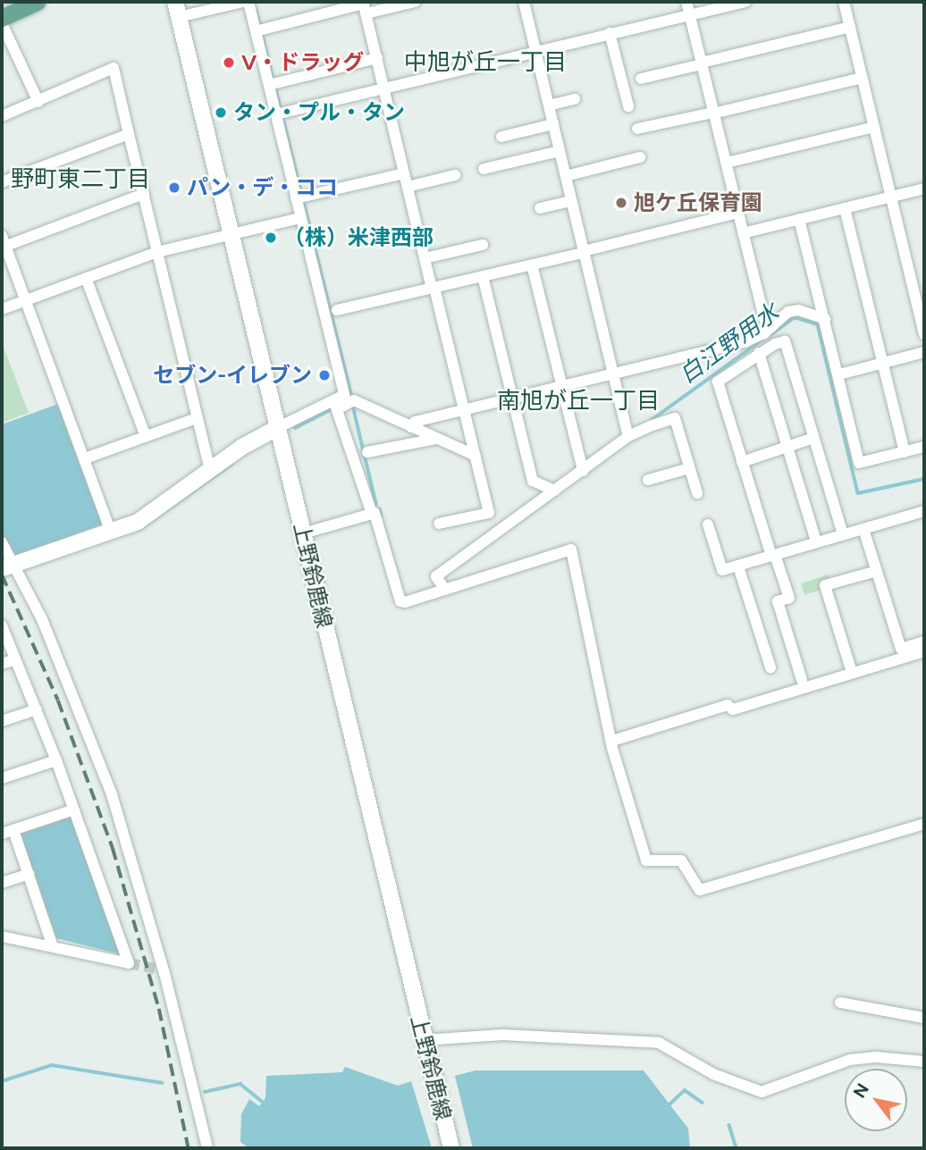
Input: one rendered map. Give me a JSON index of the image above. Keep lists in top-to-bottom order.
{
  "streets": {
    "main road": ["上野鈴鹿線"]
  },
  "districts": ["中旭が丘一丁目", "野町東二丁目", "南旭が丘一丁目"],
  "water": ["白江野用水"],
  "places": [
    "V・ドラッグ",
    "タン・プル・タン",
    "パン・デ・ココ",
    "旭ケ丘保育園",
    "（株）米津西部",
    "セブン-イレブン"
  ],
  "north": "top left"
}
